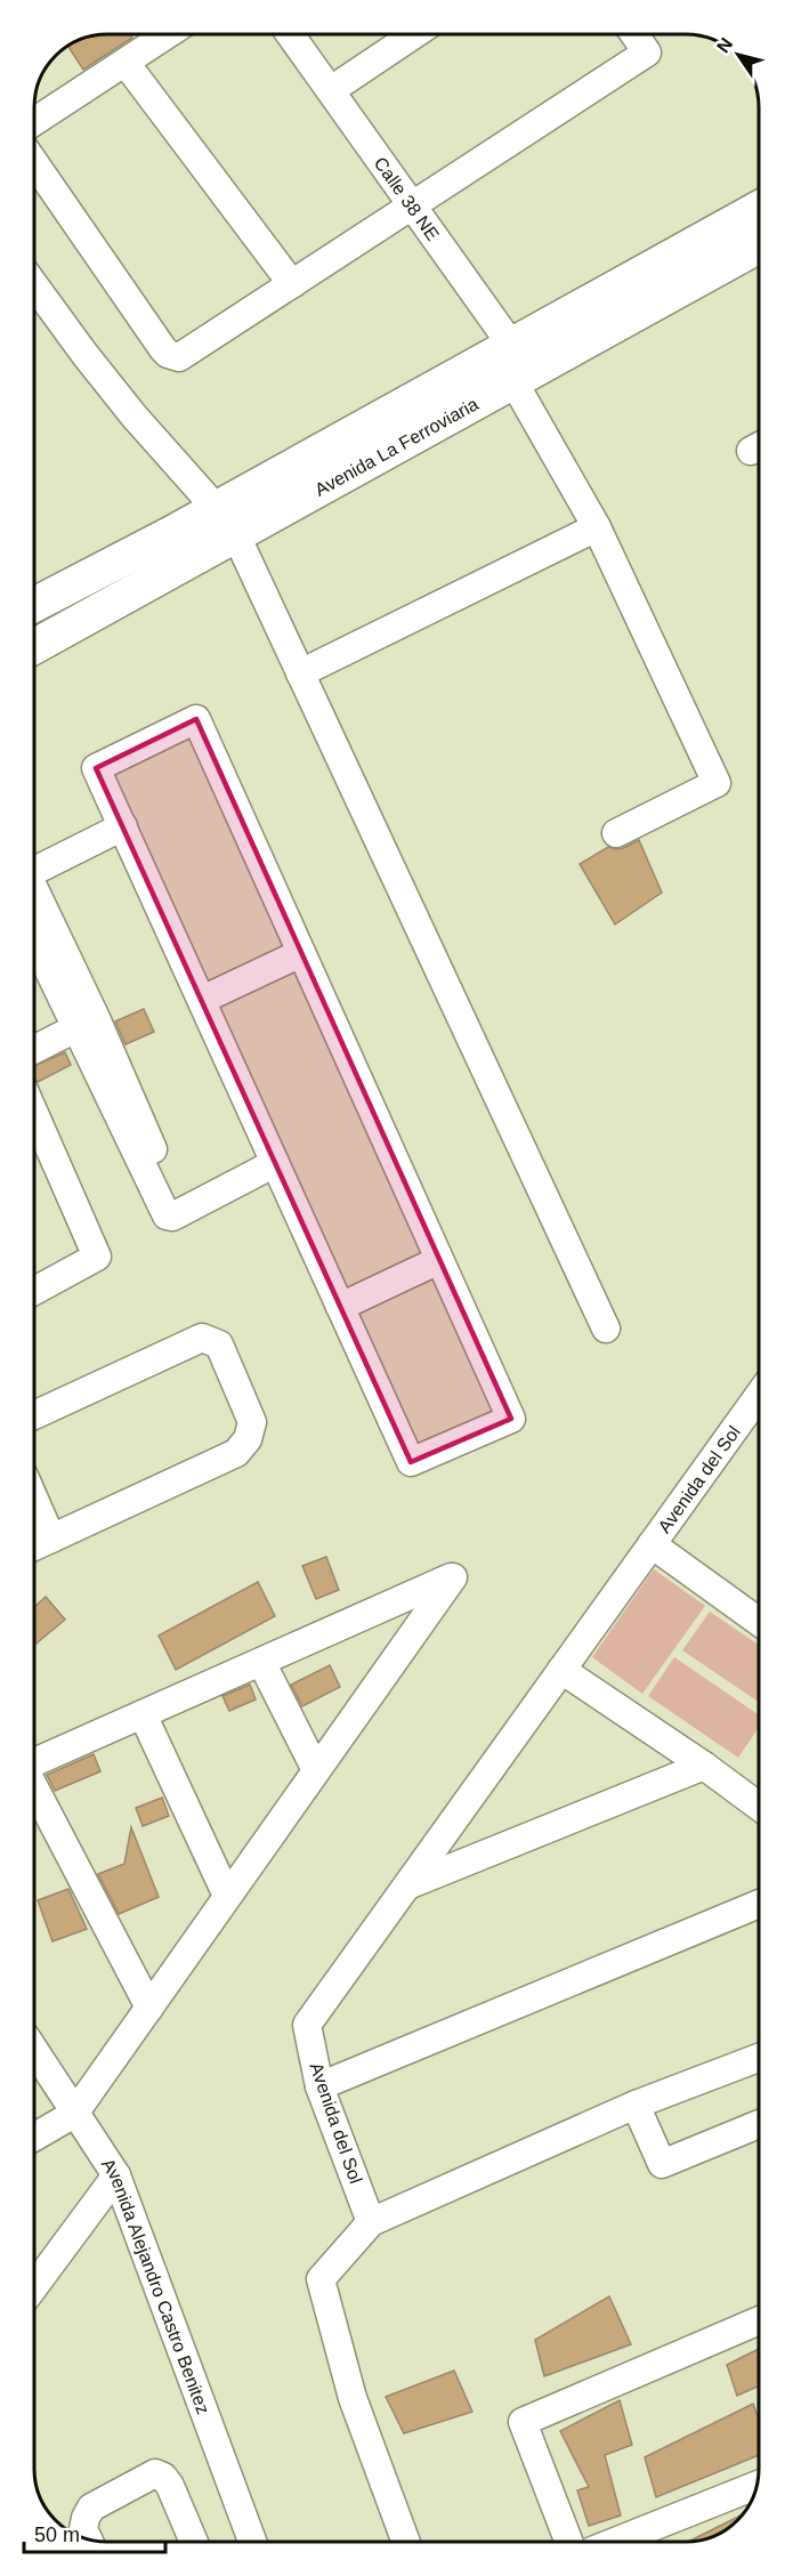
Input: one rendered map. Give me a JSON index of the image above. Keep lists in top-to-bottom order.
{
  "streets": {
    "main road": ["Avenida La Ferroviaria"],
    "street": ["Calle 38 NE", "Avenida del Sol", "Avenida Alejandro Castro Benitez"]
  },
  "crossings": [
    ["Calle 38 NE", "Avenida La Ferroviaria"]
  ],
  "scale_bar": "50 m",
  "north": "top left"
}
